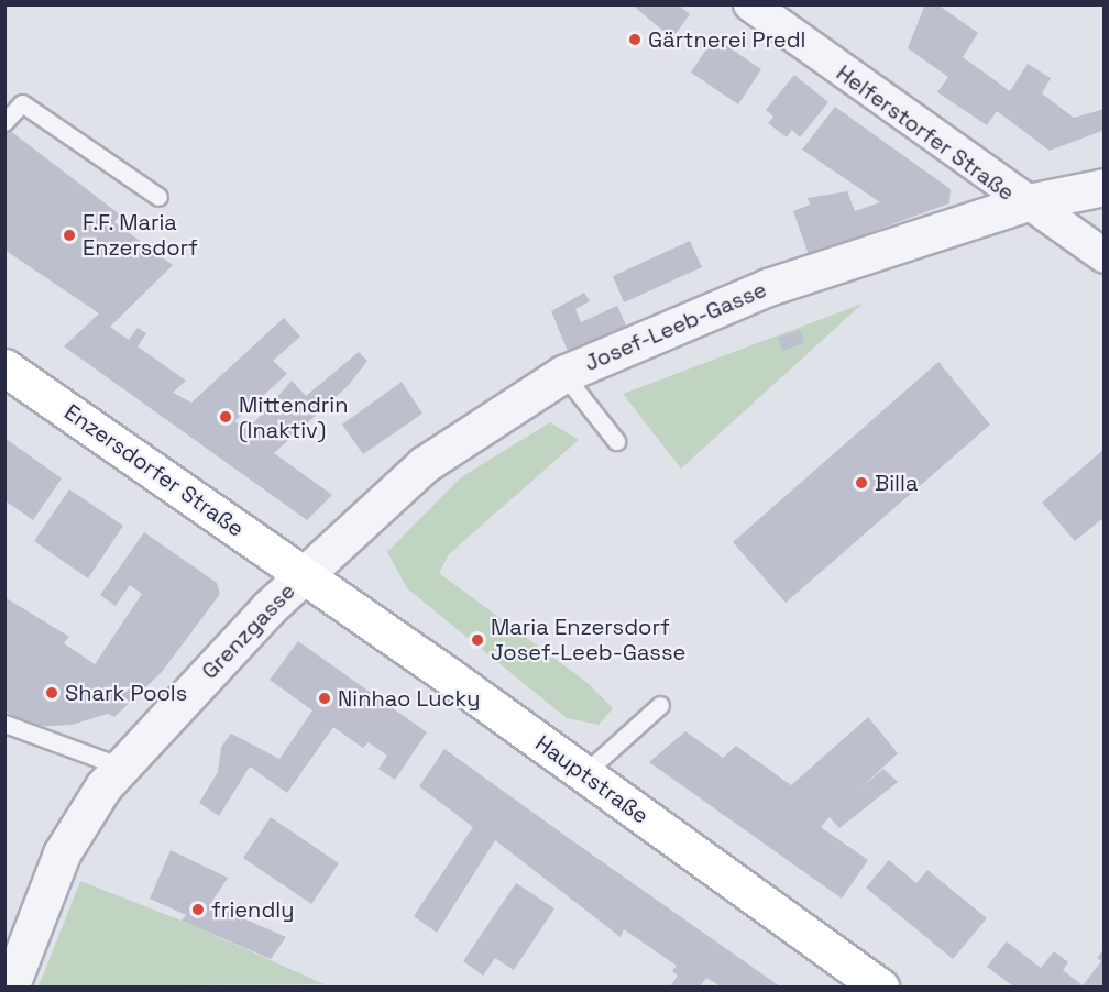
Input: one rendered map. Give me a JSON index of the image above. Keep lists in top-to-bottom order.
{
  "streets": {
    "main road": ["Enzersdorfer Straße", "Hauptstraße"],
    "street": ["Helferstorfer Straße", "Josef-Leeb-Gasse", "Grenzgasse"]
  },
  "crossings": [
    ["Helferstorfer Straße", "Josef-Leeb-Gasse"],
    ["Josef-Leeb-Gasse", "Enzersdorfer Straße"],
    ["Josef-Leeb-Gasse", "Grenzgasse"],
    ["Josef-Leeb-Gasse", "Hauptstraße"],
    ["Enzersdorfer Straße", "Grenzgasse"],
    ["Enzersdorfer Straße", "Hauptstraße"],
    ["Grenzgasse", "Hauptstraße"]
  ],
  "places": [
    "Gärtnerei Predl",
    "F.F. Maria Enzersdorf",
    "Mittendrin (Inaktiv)",
    "Billa",
    "Maria Enzersdorf Josef-Leeb-Gasse",
    "Shark Pools",
    "Ninhao Lucky",
    "friendly"
  ]
}
